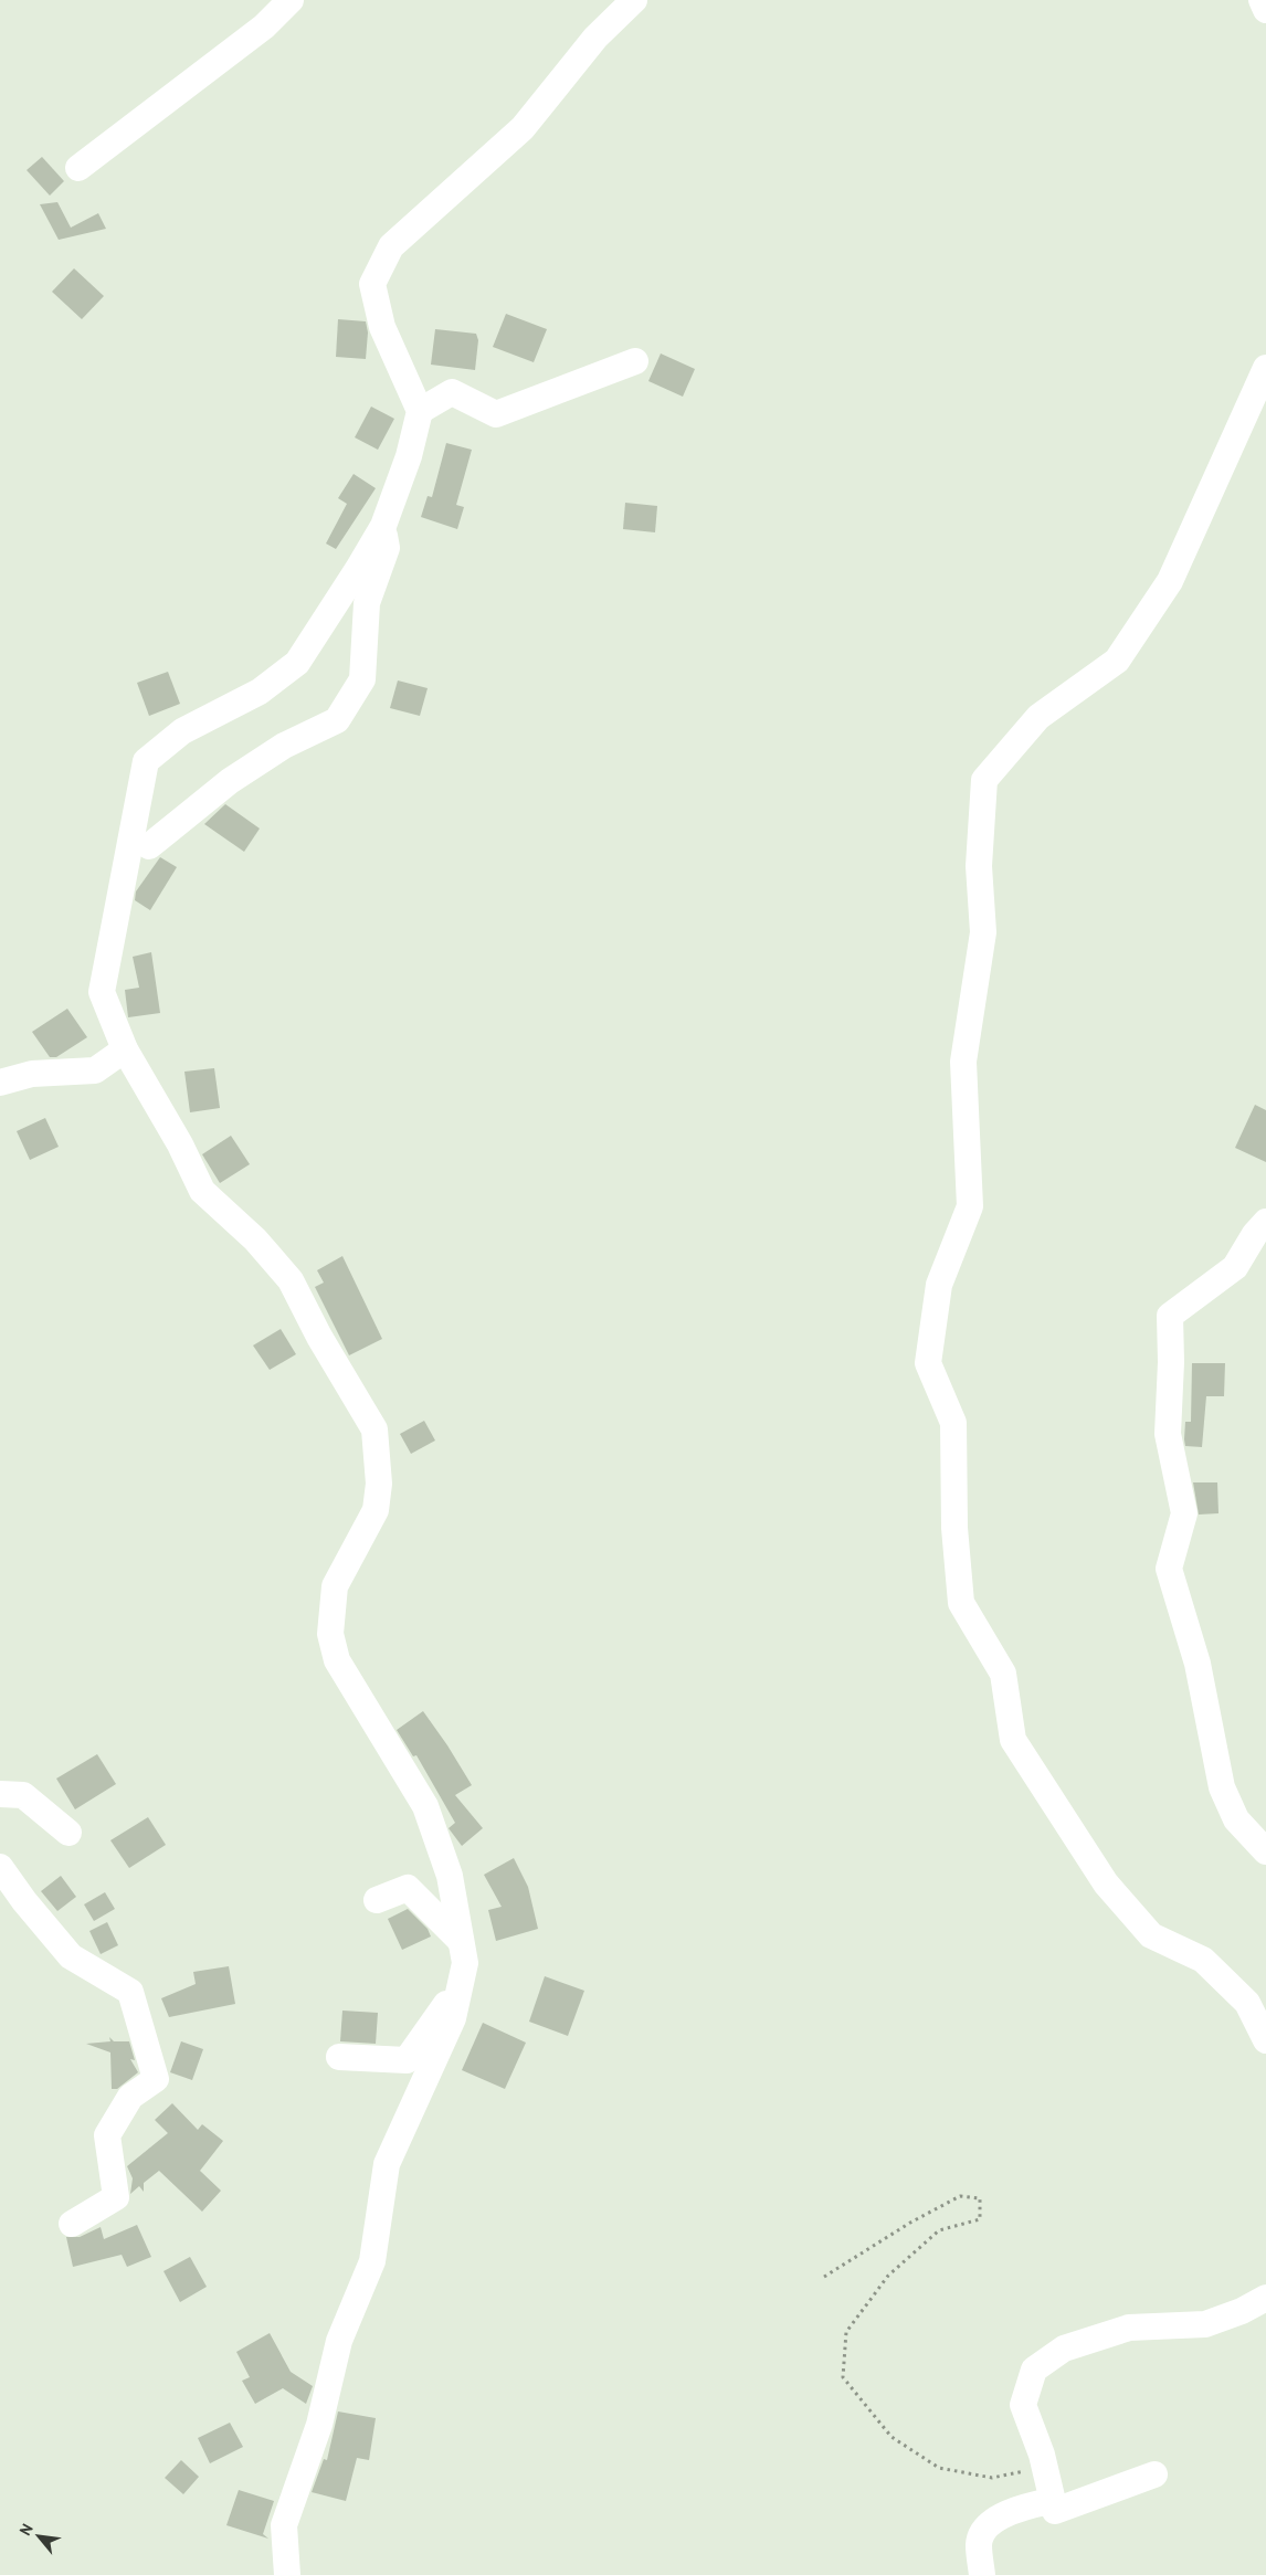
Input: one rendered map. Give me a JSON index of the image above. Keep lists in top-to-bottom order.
{
  "north": "top left"
}
